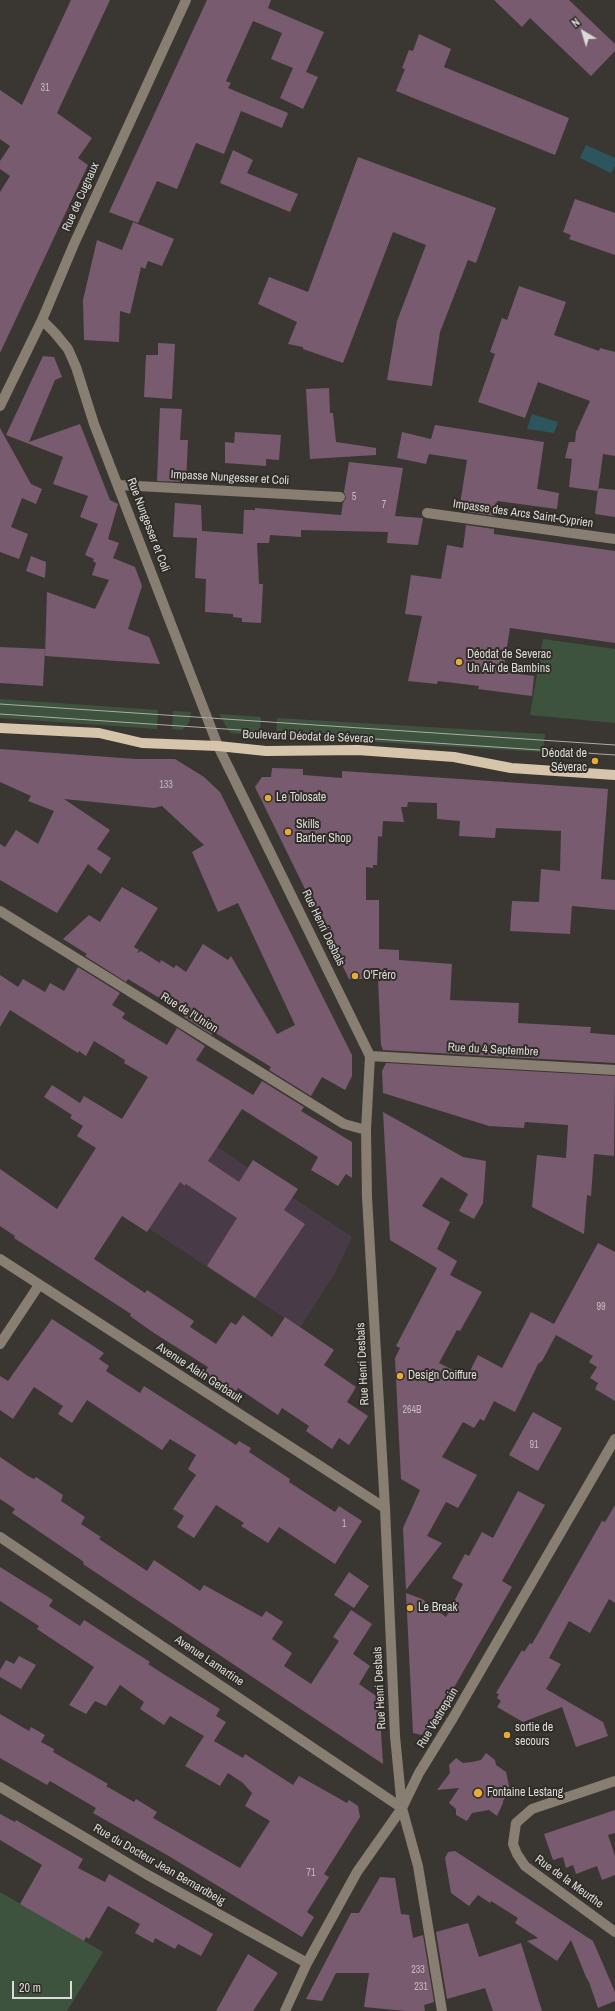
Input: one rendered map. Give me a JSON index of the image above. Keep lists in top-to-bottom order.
{
  "streets": {
    "main road": ["Boulevard Déodat de Séverac"],
    "street": [
      "Rue de Cugnaux",
      "Impasse Nungesser et Coli",
      "Impasse des Arcs Saint-Cyprien",
      "Rue Nungesser et Coli",
      "Rue Henri Desbals",
      "Rue de l'Union",
      "Rue du 4 Septembre",
      "Avenue Alain Gerbault",
      "Avenue Lamartine",
      "Rue Vestrepain",
      "Rue du Docteur Jean Bernardbeig",
      "Rue de la Meurthe"
    ]
  },
  "crossings": [
    ["Rue de Cugnaux", "Rue Nungesser et Coli"],
    ["Impasse Nungesser et Coli", "Rue Nungesser et Coli"],
    ["Rue Nungesser et Coli", "Boulevard Déodat de Séverac"],
    ["Rue Nungesser et Coli", "Rue Henri Desbals"],
    ["Boulevard Déodat de Séverac", "Rue Henri Desbals"],
    ["Rue Henri Desbals", "Rue de l'Union"],
    ["Rue Henri Desbals", "Rue du 4 Septembre"],
    ["Rue Henri Desbals", "Avenue Alain Gerbault"],
    ["Rue Henri Desbals", "Avenue Lamartine"],
    ["Rue Henri Desbals", "Rue Vestrepain"],
    ["Avenue Lamartine", "Rue Vestrepain"],
    ["Rue Vestrepain", "Rue du Docteur Jean Bernardbeig"]
  ],
  "places": [
    "Déodat de Severac Un Air de Bambins",
    "Déodat de Séverac",
    "Le Tolosate",
    "Skills Barber Shop",
    "O'Fréro",
    "Design Coiffure",
    "Le Break",
    "sortie de secours",
    "Fontaine Lestang"
  ],
  "house_numbers": [
    "31",
    "5",
    "7",
    "133",
    "99",
    "264B",
    "91",
    "1",
    "71",
    "233",
    "231"
  ],
  "scale_bar": "20 m",
  "north": "top left"
}
